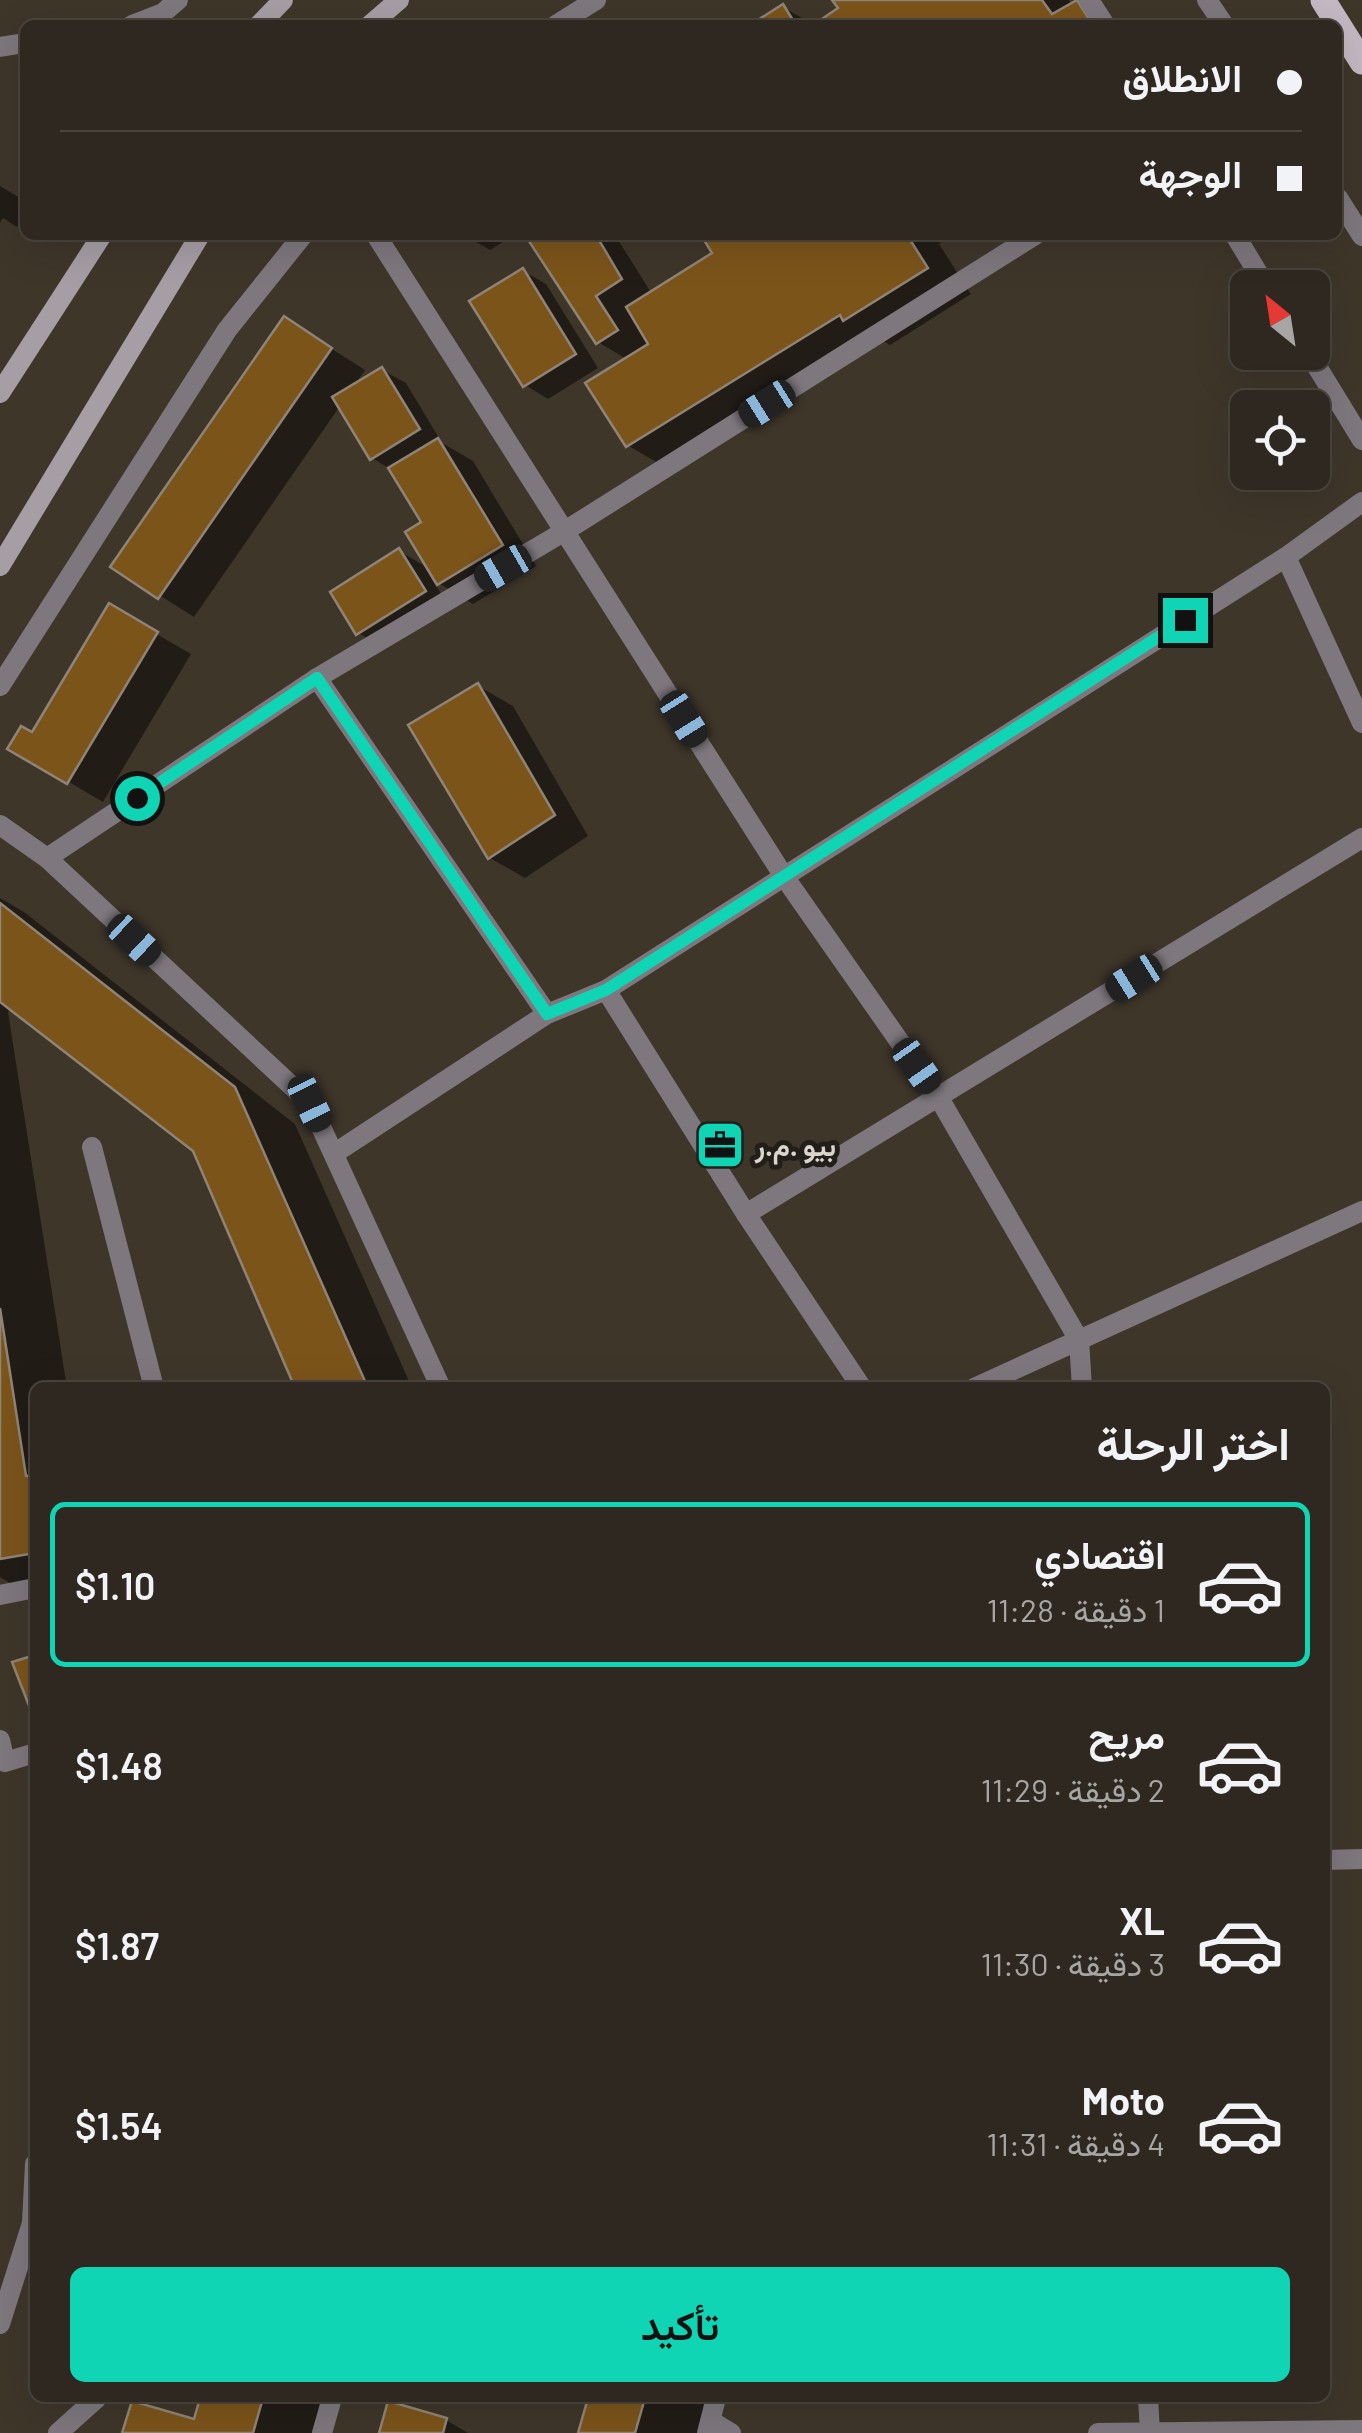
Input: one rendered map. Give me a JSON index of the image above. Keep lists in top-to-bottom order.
{
  "places": {
    "office": ["بيو .م.ر"]
  },
  "north": "top left",
  "page": {
    "banner": ["الانطلاق", "الوجهة"],
    "heading": "اختر الرحلة",
    "list": [
      {
        "name": "اقتصادي",
        "note": "1 دقيقة · 11:28",
        "value": "$1.10"
      },
      {
        "name": "مريح",
        "note": "2 دقيقة · 11:29",
        "value": "$1.48"
      },
      {
        "name": "XL",
        "note": "3 دقيقة · 11:30",
        "value": "$1.87"
      },
      {
        "name": "Moto",
        "note": "4 دقيقة · 11:31",
        "value": "$1.54"
      }
    ],
    "buttons": "تأكيد"
  }
}
